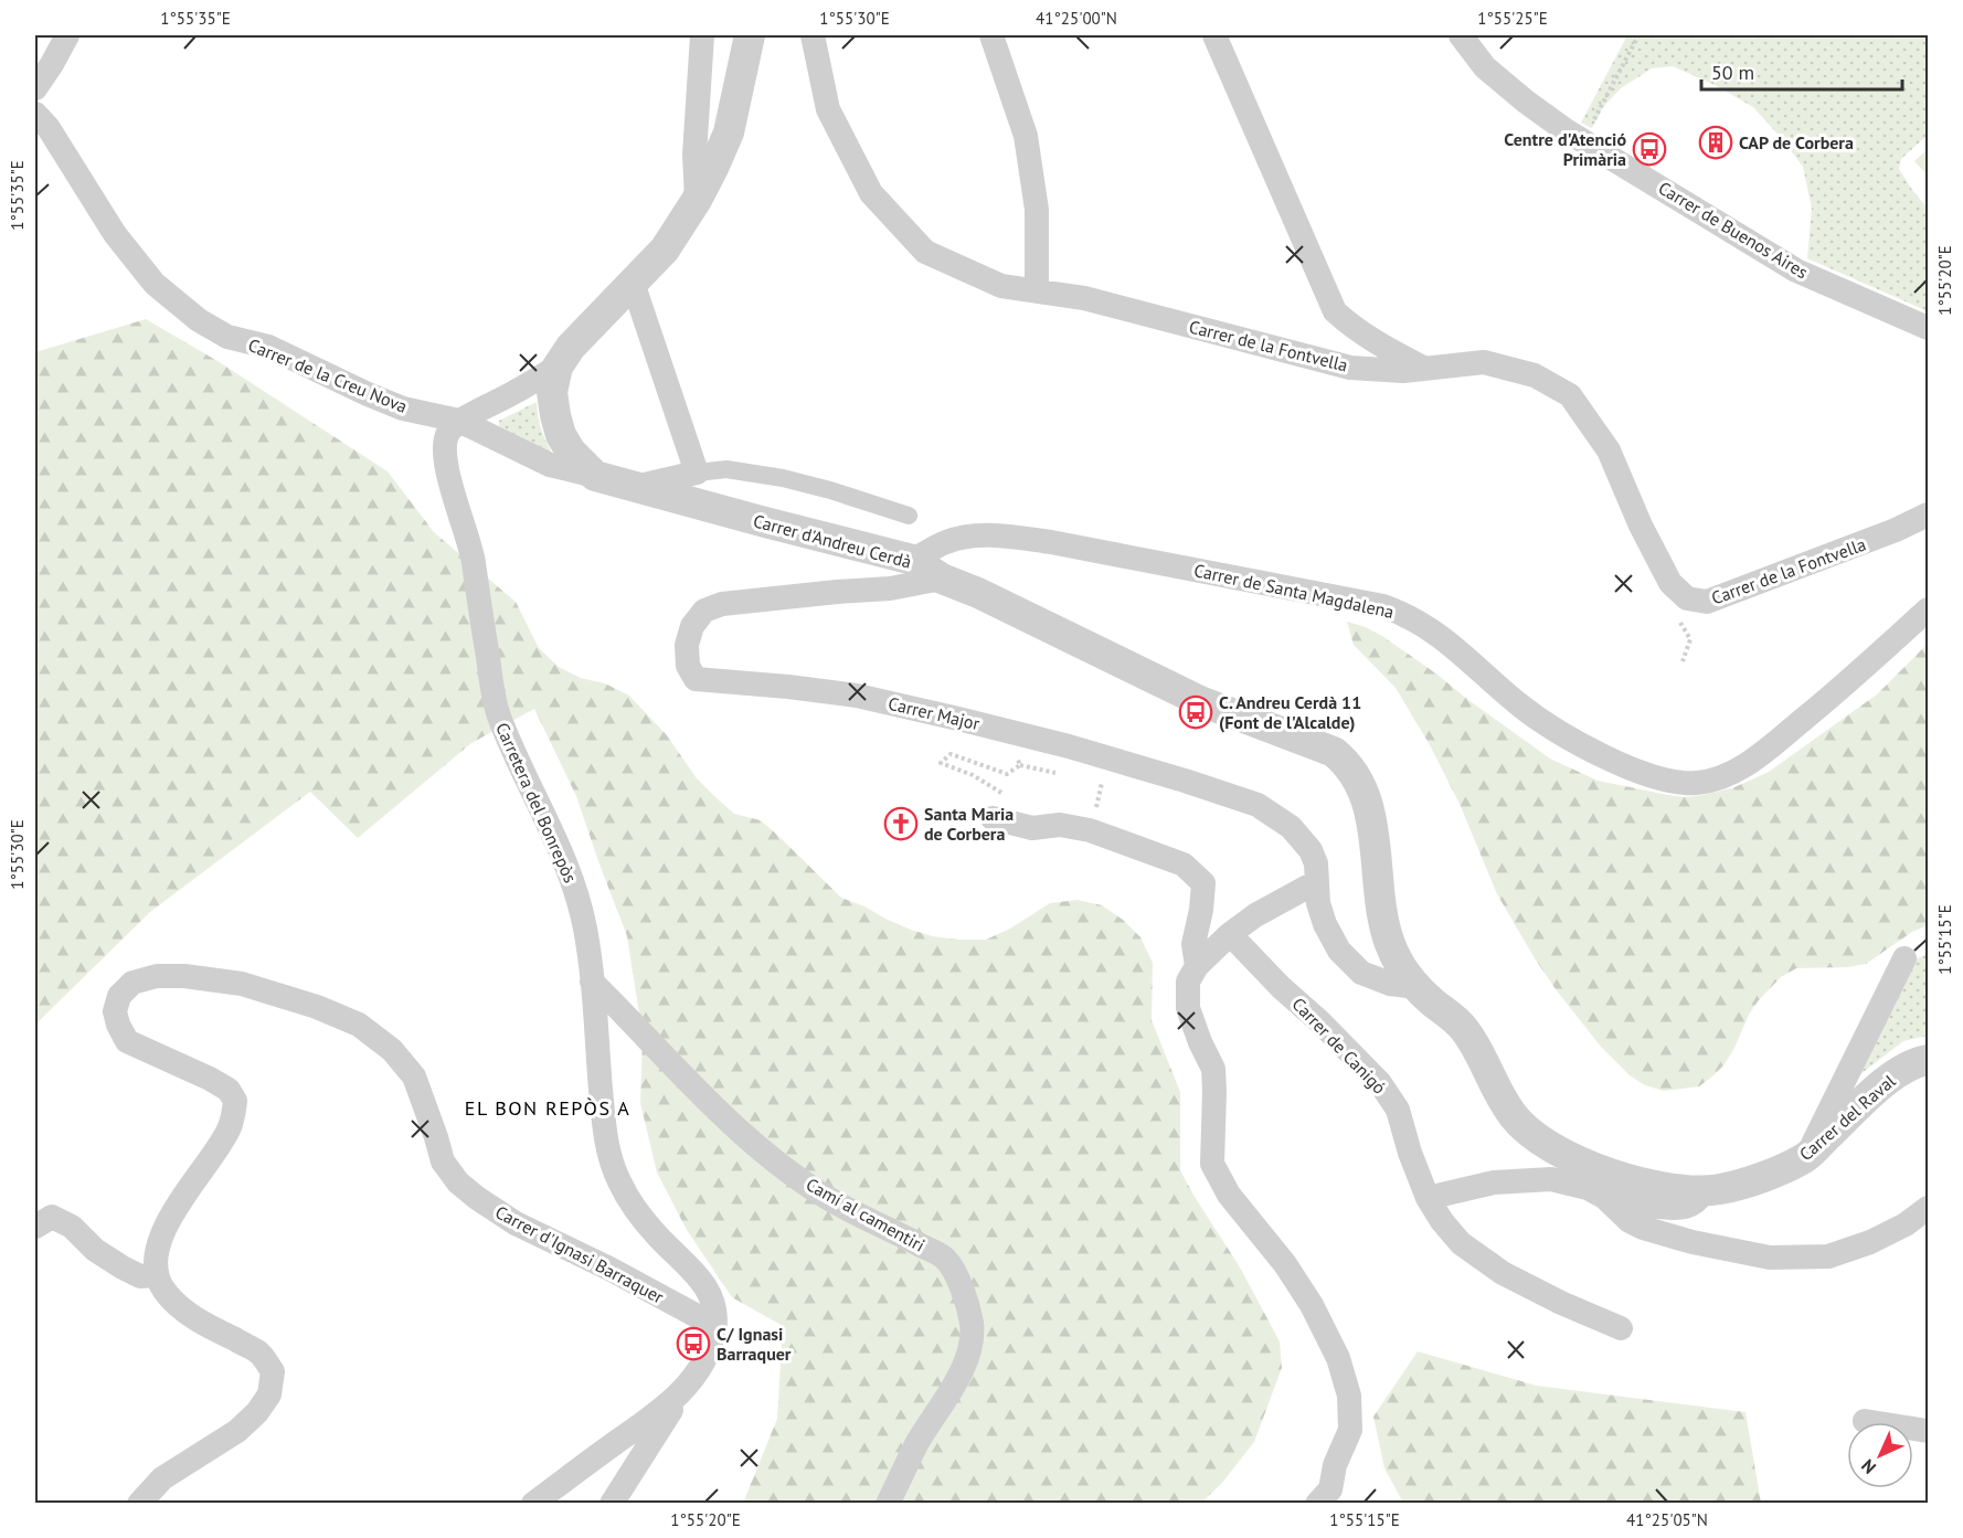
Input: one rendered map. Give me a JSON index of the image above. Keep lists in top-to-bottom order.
{
  "streets": {
    "street": [
      "Carrer de Buenos Aires",
      "Carrer de la Fontvella",
      "Carrer de la Creu Nova",
      "Carrer d'Andreu Cerdà",
      "Carrer de Santa Magdalena",
      "Carrer Major",
      "Carretera del Bonrepòs",
      "Carrer de Canigó",
      "Carrer del Raval",
      "Camí al camentiri",
      "Carrer d'Ignasi Barraquer"
    ]
  },
  "crossings": [
    ["Carrer de la Creu Nova", "Carrer d'Andreu Cerdà"],
    ["Carrer de la Creu Nova", "Carretera del Bonrepòs"],
    ["Carrer d'Andreu Cerdà", "Carrer de Santa Magdalena"],
    ["Carrer d'Andreu Cerdà", "Carrer Major"],
    ["Carrer d'Andreu Cerdà", "Carrer del Raval"],
    ["Carrer Major", "Carrer del Raval"],
    ["Carretera del Bonrepòs", "Camí al camentiri"],
    ["Carretera del Bonrepòs", "Carrer d'Ignasi Barraquer"]
  ],
  "districts": ["EL BON REPÒS A"],
  "places": {
    "building": ["CAP de Corbera"],
    "bus stop": ["Centre d'Atenció Primària", "C. Andreu Cerdà 11 (Font de l'Alcalde)", "C/ Ignasi Barraquer"],
    "church": ["Santa Maria de Corbera"]
  },
  "scale_bar": "50 m",
  "north": "bottom left",
  "coordinates": [
    "1°55'35\"E",
    "1°55'30\"E",
    "41°25'00\"N",
    "1°55'25\"E",
    "1°55'20\"E",
    "1°55'15\"E",
    "41°25'05\"N"
  ]
}
